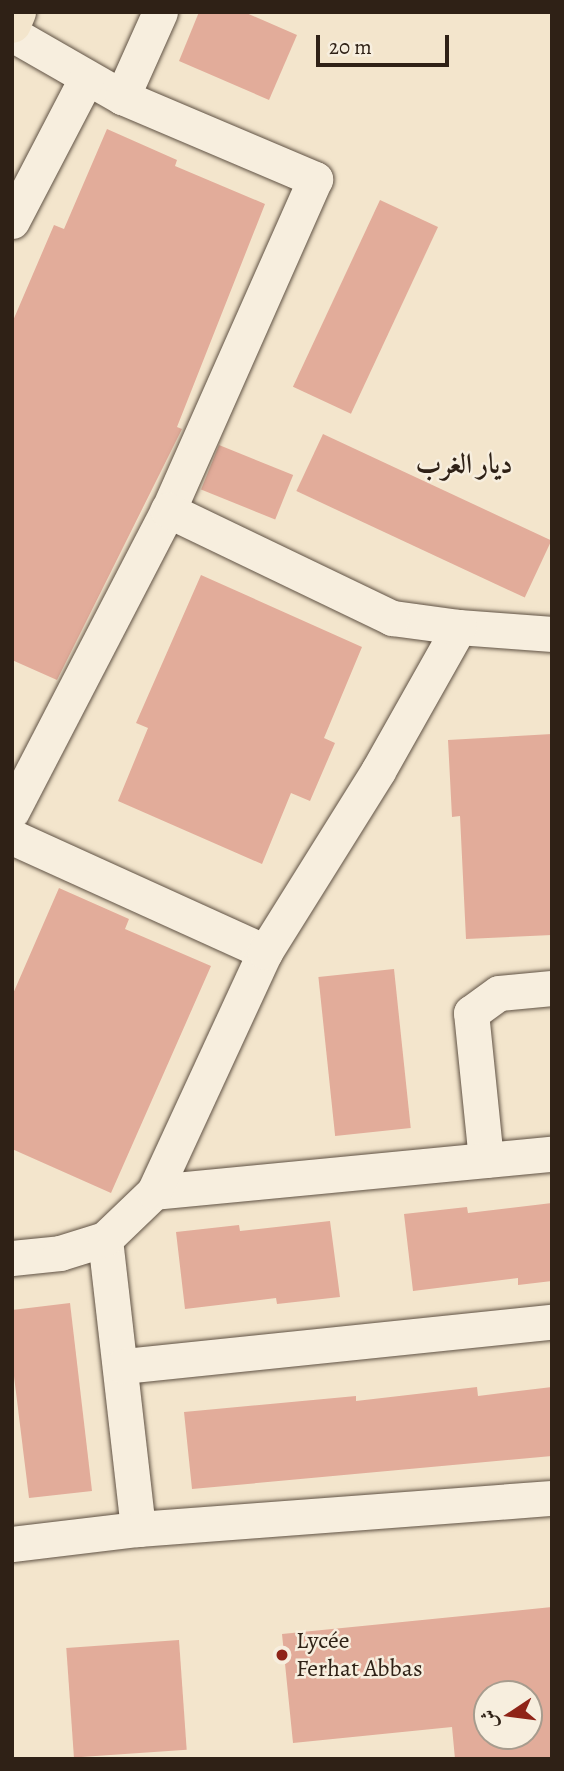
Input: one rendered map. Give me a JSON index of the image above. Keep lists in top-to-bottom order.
{
  "districts": ["ديار الغرب"],
  "places": ["Lycée Ferhat Abbas"],
  "scale_bar": "20 m",
  "north": "left"
}
